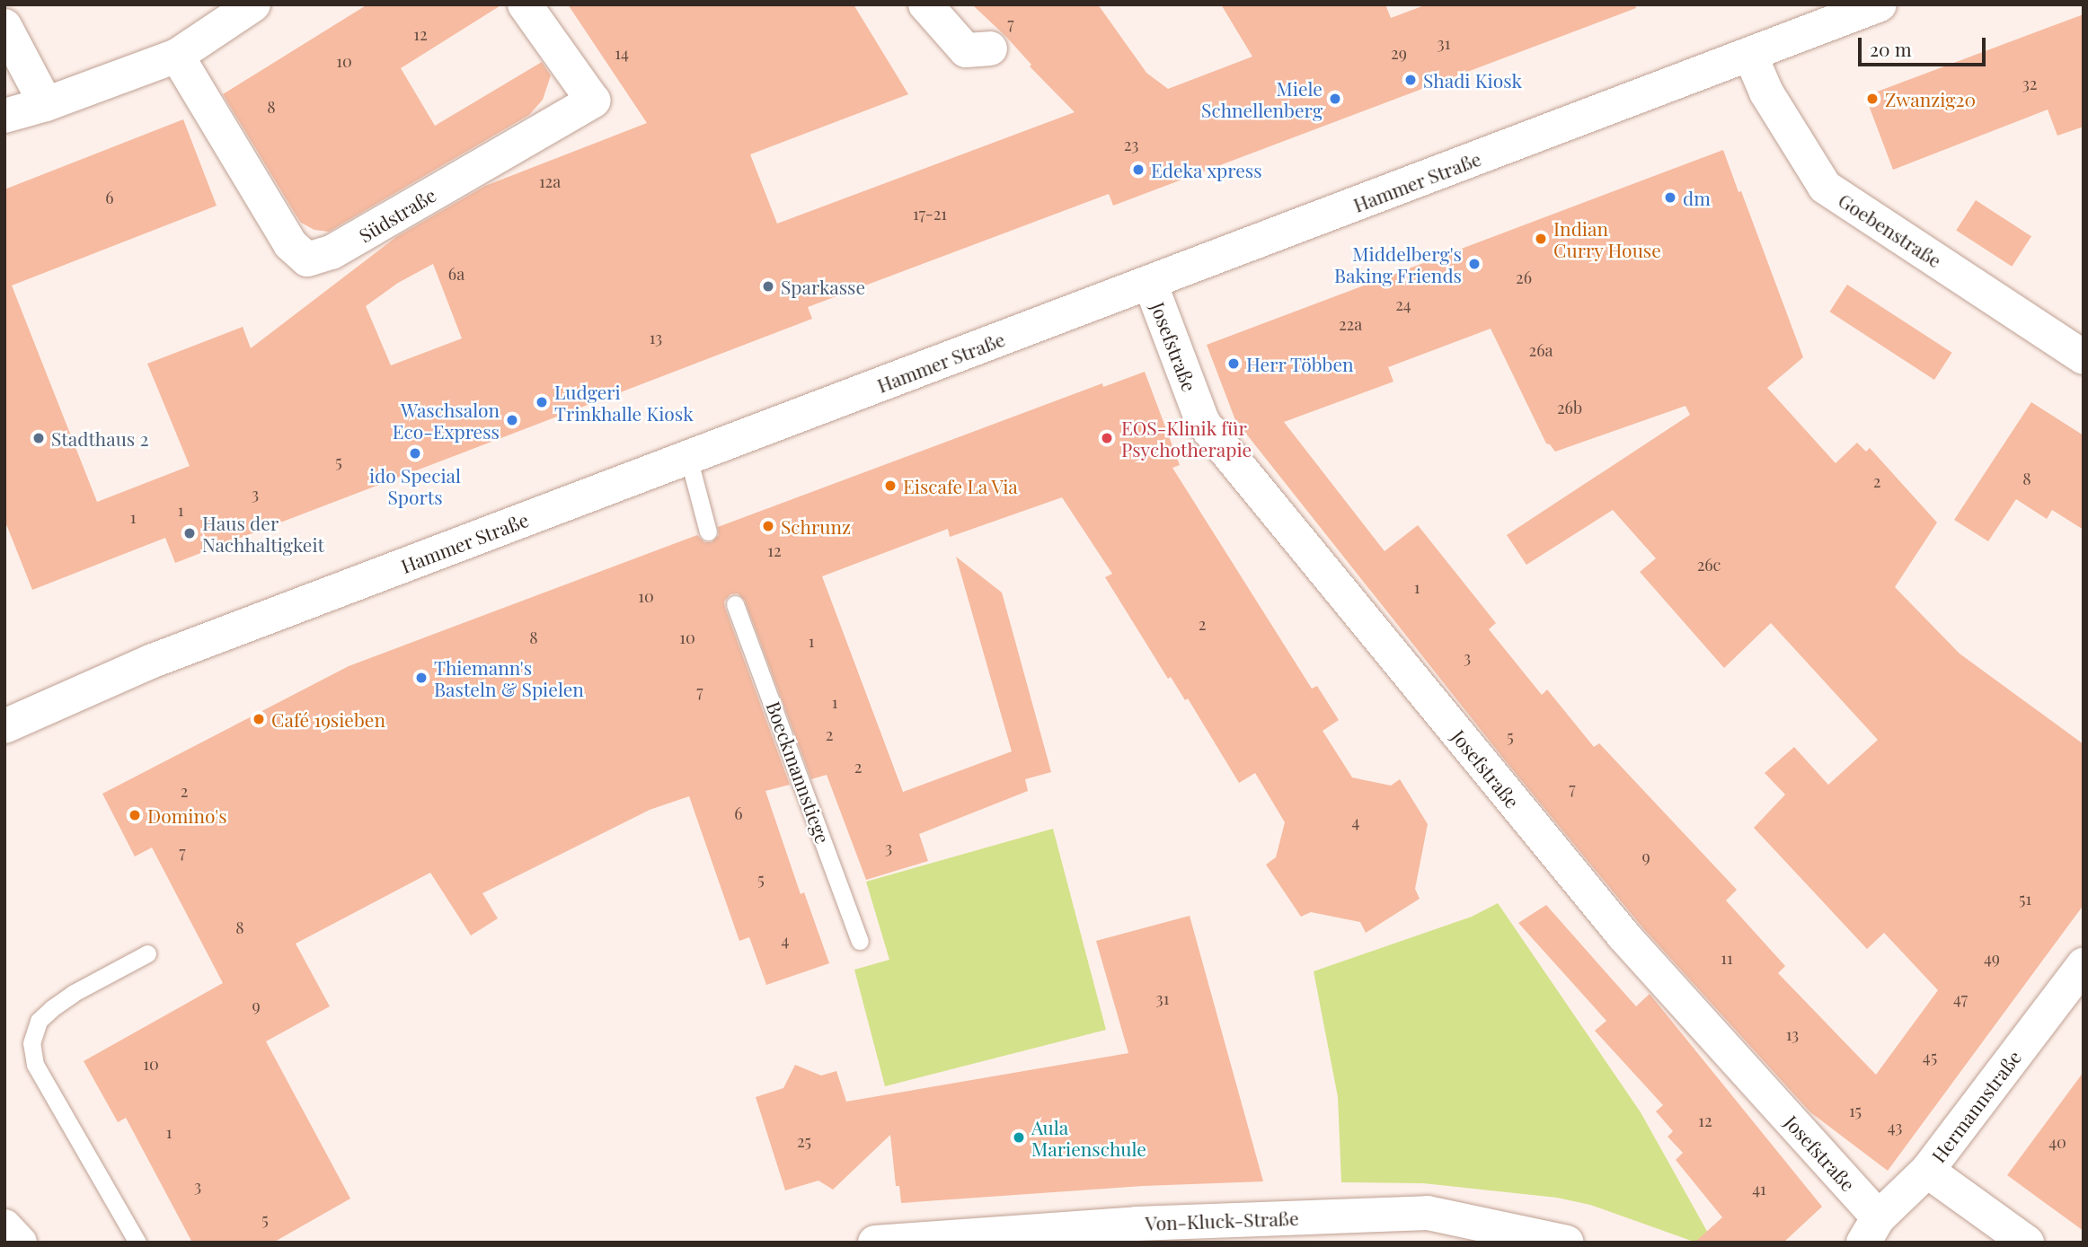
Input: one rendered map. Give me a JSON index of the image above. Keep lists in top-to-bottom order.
{
  "streets": {
    "street": [
      "Hammer Straße",
      "Südstraße",
      "Goebenstraße",
      "Josefstraße",
      "Hermannstraße",
      "Von-Kluck-Straße"
    ],
    "lane": ["Boeckmannstiege"]
  },
  "crossings": [
    ["Hammer Straße", "Goebenstraße"],
    ["Hammer Straße", "Josefstraße"],
    ["Josefstraße", "Hermannstraße"]
  ],
  "places": [
    "Shadi Kiosk",
    "Miele Schnellenberg",
    "Zwanzig20",
    "Edeka xpress",
    "dm",
    "Indian Curry House",
    "Middelberg's Baking Friends",
    "Sparkasse",
    "Herr Többen",
    "Ludgeri Trinkhalle Kiosk",
    "Waschsalon Eco-Express",
    "Stadthaus 2",
    "EOS-Klinik für Psychotherapie",
    "ido Special Sports",
    "Eiscafe La Via",
    "Schrunz",
    "Haus der Nachhaltigkeit",
    "Thiemann's Basteln & Spielen",
    "Café 19sieben",
    "Domino's",
    "Aula Marienschule"
  ],
  "house_numbers": [
    "7",
    "12",
    "31",
    "14",
    "29",
    "10",
    "32",
    "8",
    "23",
    "12a",
    "6",
    "17-21",
    "6a",
    "26",
    "24",
    "22a",
    "13",
    "26a",
    "26b",
    "5",
    "8",
    "2",
    "3",
    "1",
    "1",
    "12",
    "26c",
    "1",
    "10",
    "2",
    "8",
    "10",
    "1",
    "3",
    "7",
    "1",
    "2",
    "5",
    "2",
    "7",
    "2",
    "6",
    "4",
    "3",
    "7",
    "9",
    "5",
    "51",
    "8",
    "4",
    "11",
    "49",
    "31",
    "47",
    "9",
    "13",
    "45",
    "10",
    "15",
    "12",
    "43",
    "1",
    "25",
    "40",
    "3",
    "41",
    "5"
  ],
  "scale_bar": "20 m"
}
